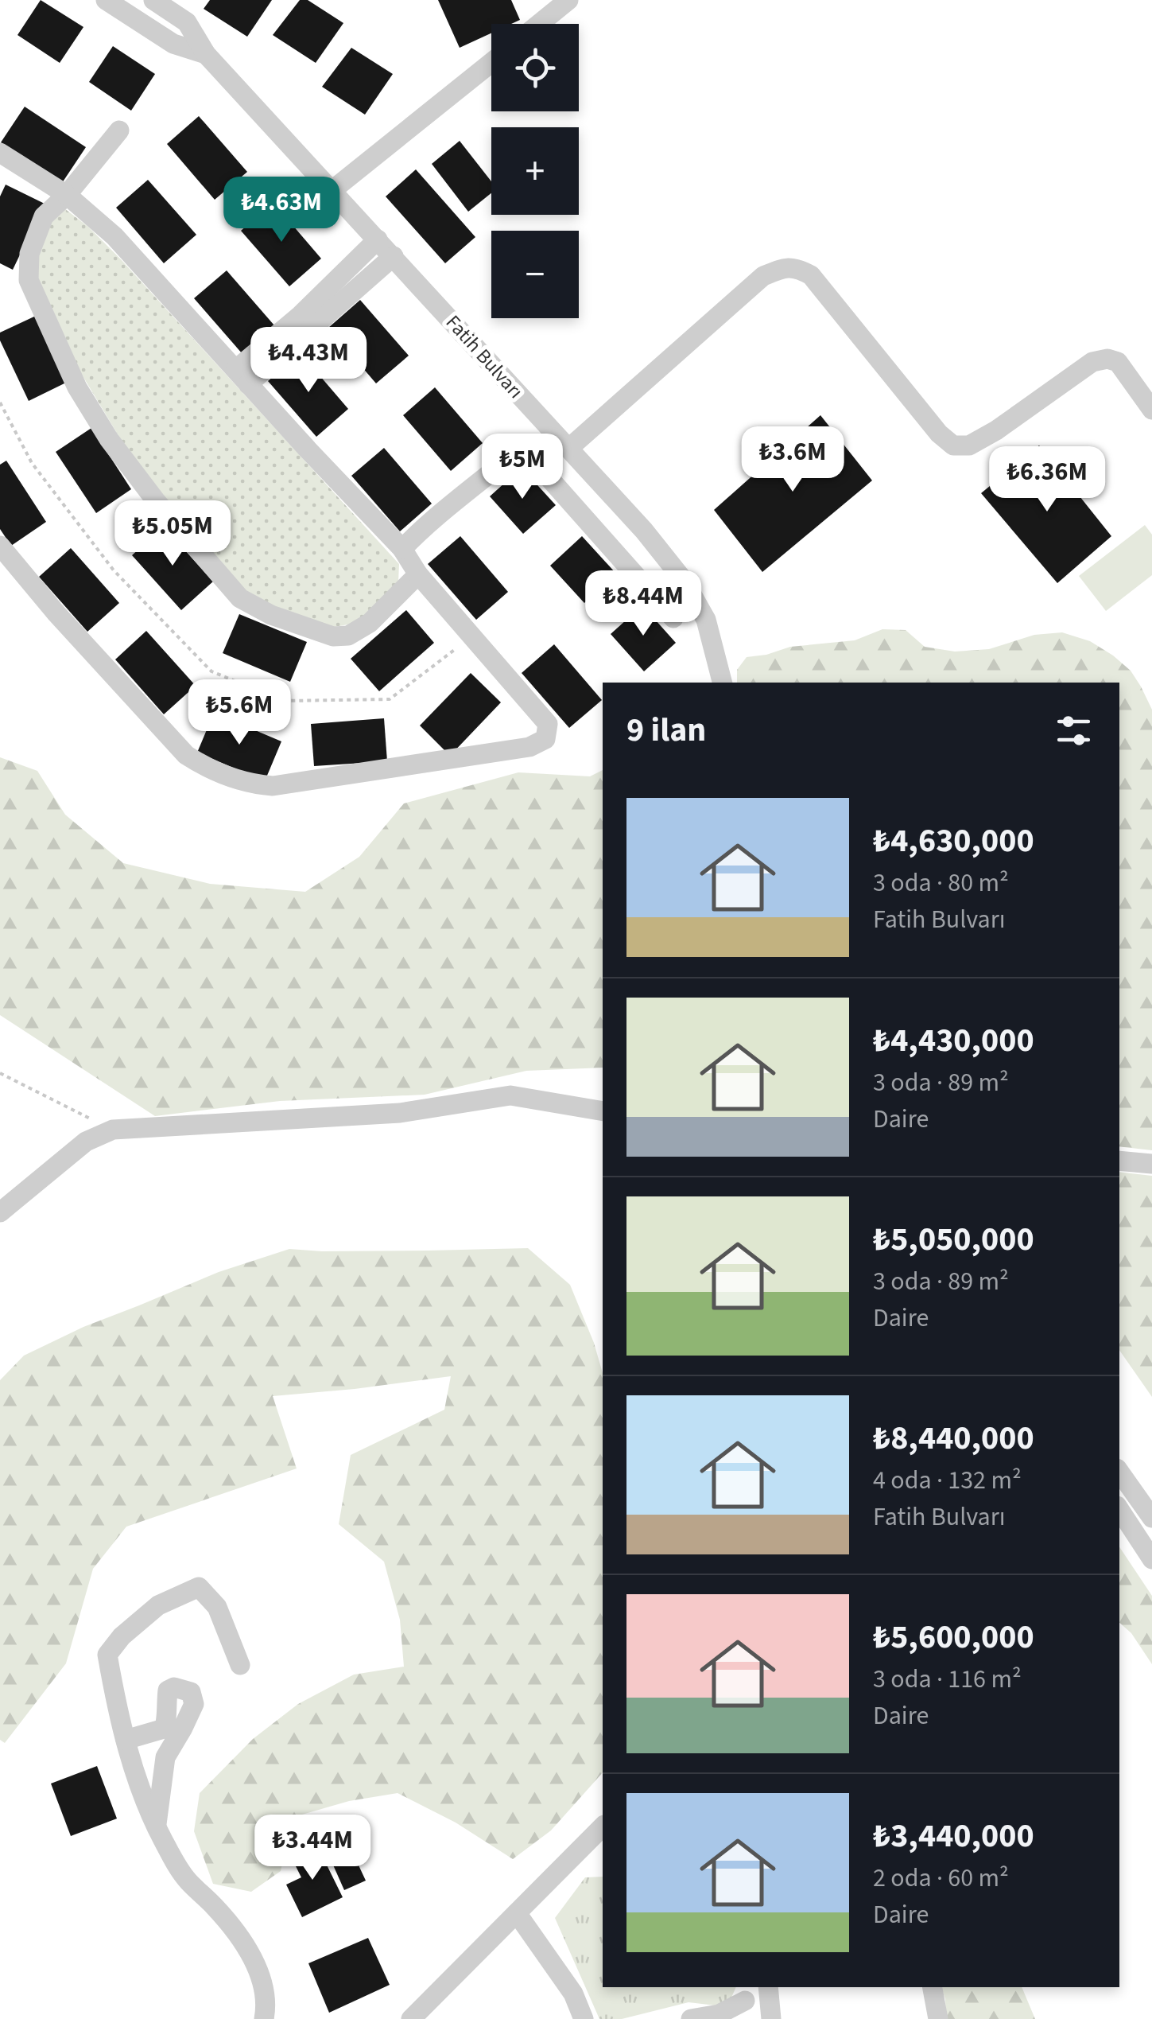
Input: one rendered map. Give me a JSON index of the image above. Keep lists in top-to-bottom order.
{
  "streets": {
    "street": ["Fatih Bulvarı"]
  },
  "page": {
    "map_buttons": ["+", "−"],
    "price": [
      "₺4.63M",
      "₺4.43M",
      "₺3.6M",
      "₺5M",
      "₺6.36M",
      "₺5.05M",
      "₺8.44M",
      "₺5.6M",
      "₺3.44M"
    ],
    "heading": "9 ilan",
    "list": [
      {
        "name": "₺4,630,000",
        "note": "3 oda · 80 m² · Fatih Bulvarı"
      },
      {
        "name": "₺4,430,000",
        "note": "3 oda · 89 m² · Daire"
      },
      {
        "name": "₺5,050,000",
        "note": "3 oda · 89 m² · Daire"
      },
      {
        "name": "₺8,440,000",
        "note": "4 oda · 132 m² · Fatih Bulvarı"
      },
      {
        "name": "₺5,600,000",
        "note": "3 oda · 116 m² · Daire"
      },
      {
        "name": "₺3,440,000",
        "note": "2 oda · 60 m² · Daire"
      }
    ]
  }
}
